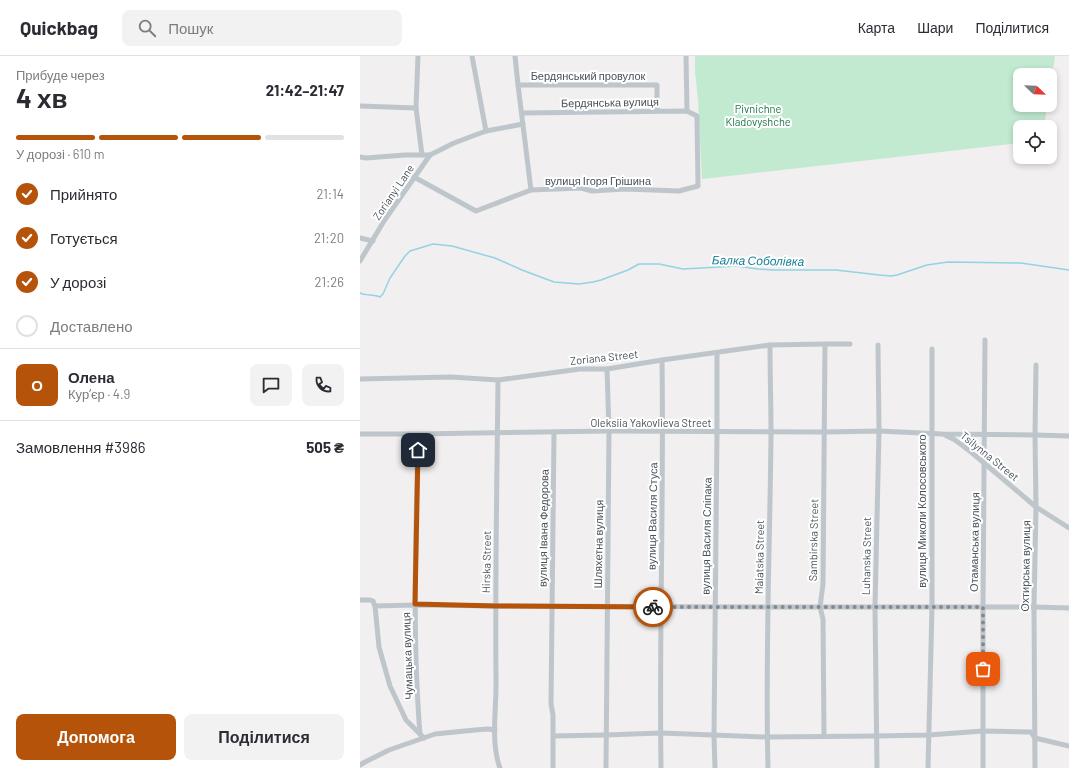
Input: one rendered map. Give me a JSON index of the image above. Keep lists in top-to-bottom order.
{
  "streets": {
    "street": [
      "Бердянський провулок",
      "Бердянська вулиця",
      "вулиця Ігоря Грішина",
      "Zorianyi Lane",
      "Zoriana Street",
      "Oleksiia Yakovlieva Street",
      "Tsilynna Street",
      "вулиця Миколи Колосовського",
      "вулиця Василя Стуса",
      "вулиця Івана Федорова",
      "вулиця Василя Сліпака",
      "Sambirska Street",
      "Отаманська вулиця",
      "Шляхетна вулиця",
      "Luhanska Street",
      "Maiatska Street",
      "Hirska Street",
      "Охтирська вулиця",
      "Чумацька вулиця"
    ]
  },
  "crossings": [
    ["Бердянський провулок", "Бердянська вулиця"],
    ["Бердянська вулиця", "вулиця Ігоря Грішина"],
    ["вулиця Ігоря Грішина", "Zorianyi Lane"],
    ["Zoriana Street", "вулиця Василя Стуса"],
    ["Zoriana Street", "вулиця Василя Сліпака"],
    ["Zoriana Street", "Sambirska Street"],
    ["Zoriana Street", "Шляхетна вулиця"],
    ["Zoriana Street", "Maiatska Street"],
    ["Zoriana Street", "Hirska Street"],
    ["Oleksiia Yakovlieva Street", "Tsilynna Street"],
    ["Oleksiia Yakovlieva Street", "вулиця Миколи Колосовського"],
    ["Oleksiia Yakovlieva Street", "вулиця Василя Стуса"],
    ["Oleksiia Yakovlieva Street", "вулиця Івана Федорова"],
    ["Oleksiia Yakovlieva Street", "вулиця Василя Сліпака"],
    ["Oleksiia Yakovlieva Street", "Sambirska Street"],
    ["Oleksiia Yakovlieva Street", "Шляхетна вулиця"],
    ["Oleksiia Yakovlieva Street", "Luhanska Street"],
    ["Oleksiia Yakovlieva Street", "Maiatska Street"],
    ["Oleksiia Yakovlieva Street", "Hirska Street"],
    ["Oleksiia Yakovlieva Street", "Чумацька вулиця"],
    ["Tsilynna Street", "Отаманська вулиця"],
    ["Tsilynna Street", "Охтирська вулиця"]
  ],
  "water": ["Балка Соболівка"],
  "parks": ["Pivnichne Kladovyshche"],
  "north": "bottom right",
  "page": {
    "header": "Quickbag",
    "search": "Пошук",
    "nav": ["Карта", "Шари", "Поділитися"],
    "heading": ["4 хв", "Прибуде через", "21:42–21:47"],
    "panel": [
      "Олена",
      "Кур’єр · 4.9",
      "Замовлення #3986",
      "505 ₴"
    ],
    "bar": "У дорозі · 610 m",
    "list": [
      ["Прийнято", "21:14"],
      ["Готується", "21:20"],
      ["У дорозі", "21:26"],
      "Доставлено"
    ],
    "round": "О",
    "buttons": ["Допомога", "Поділитися"]
  }
}
